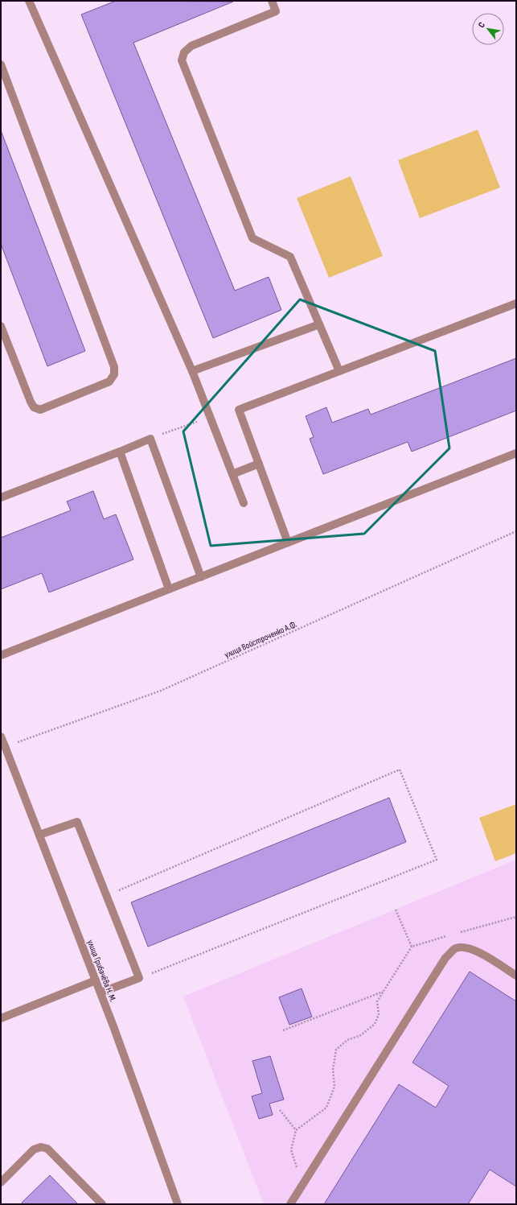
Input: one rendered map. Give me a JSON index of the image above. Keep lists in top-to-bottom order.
{
  "streets": {
    "street": ["улица Грибачёва Н. М."],
    "path": ["улица Войстроченко А.Ф."]
  },
  "crossings": [
    ["улица Войстроченко А.Ф.", "улица Грибачёва Н. М."]
  ],
  "north": "top left"
}
